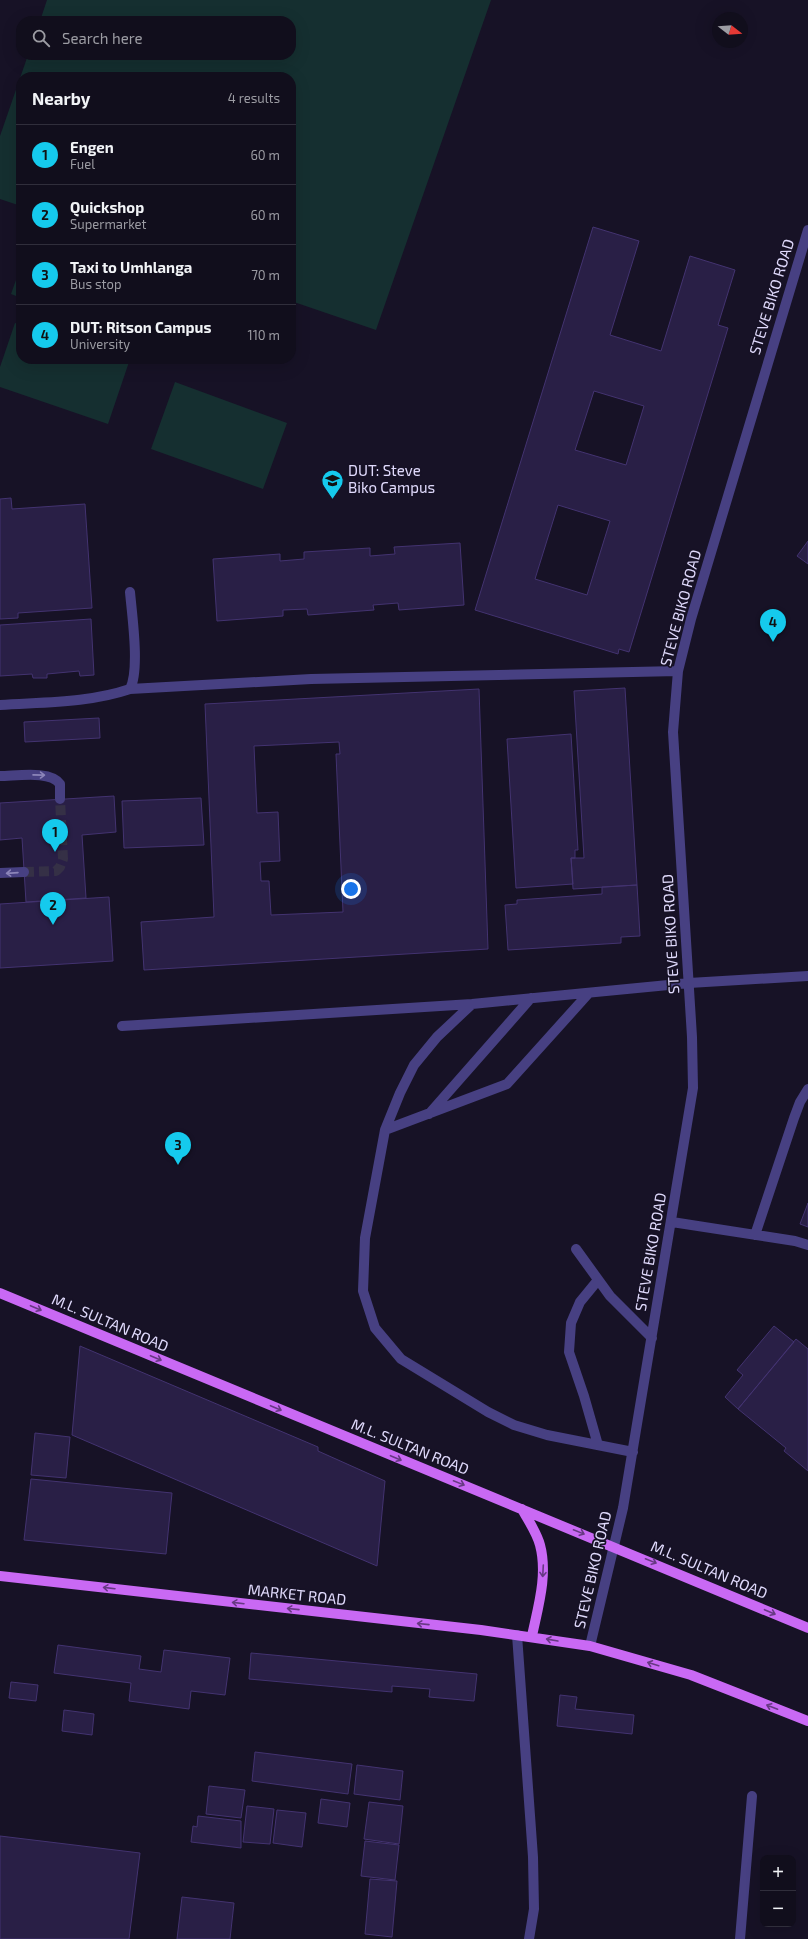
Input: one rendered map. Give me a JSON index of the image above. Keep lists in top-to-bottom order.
{
  "streets": {
    "main road": ["M.L. SULTAN ROAD", "MARKET ROAD"],
    "street": ["STEVE BIKO ROAD"]
  },
  "crossings": [
    ["STEVE BIKO ROAD", "M.L. SULTAN ROAD"],
    ["STEVE BIKO ROAD", "MARKET ROAD"]
  ],
  "one_way": ["M.L. SULTAN ROAD", "MARKET ROAD"],
  "places": {
    "school or university": ["DUT: Steve Biko Campus"]
  },
  "north": "right",
  "page": {
    "search": "Search here",
    "heading": ["Nearby", "4 results"],
    "list": [
      {
        "mark": "1",
        "name": "Engen",
        "note": "Fuel",
        "value": "60 m"
      },
      {
        "mark": "2",
        "name": "Quickshop",
        "note": "Supermarket",
        "value": "60 m"
      },
      {
        "mark": "3",
        "name": "Taxi to Umhlanga",
        "note": "Bus stop",
        "value": "70 m"
      },
      {
        "mark": "4",
        "name": "DUT: Ritson Campus",
        "note": "University",
        "value": "110 m"
      }
    ],
    "pins": [
      "4",
      "1",
      "2",
      "3"
    ],
    "map_buttons": ["+", "−"]
  }
}
